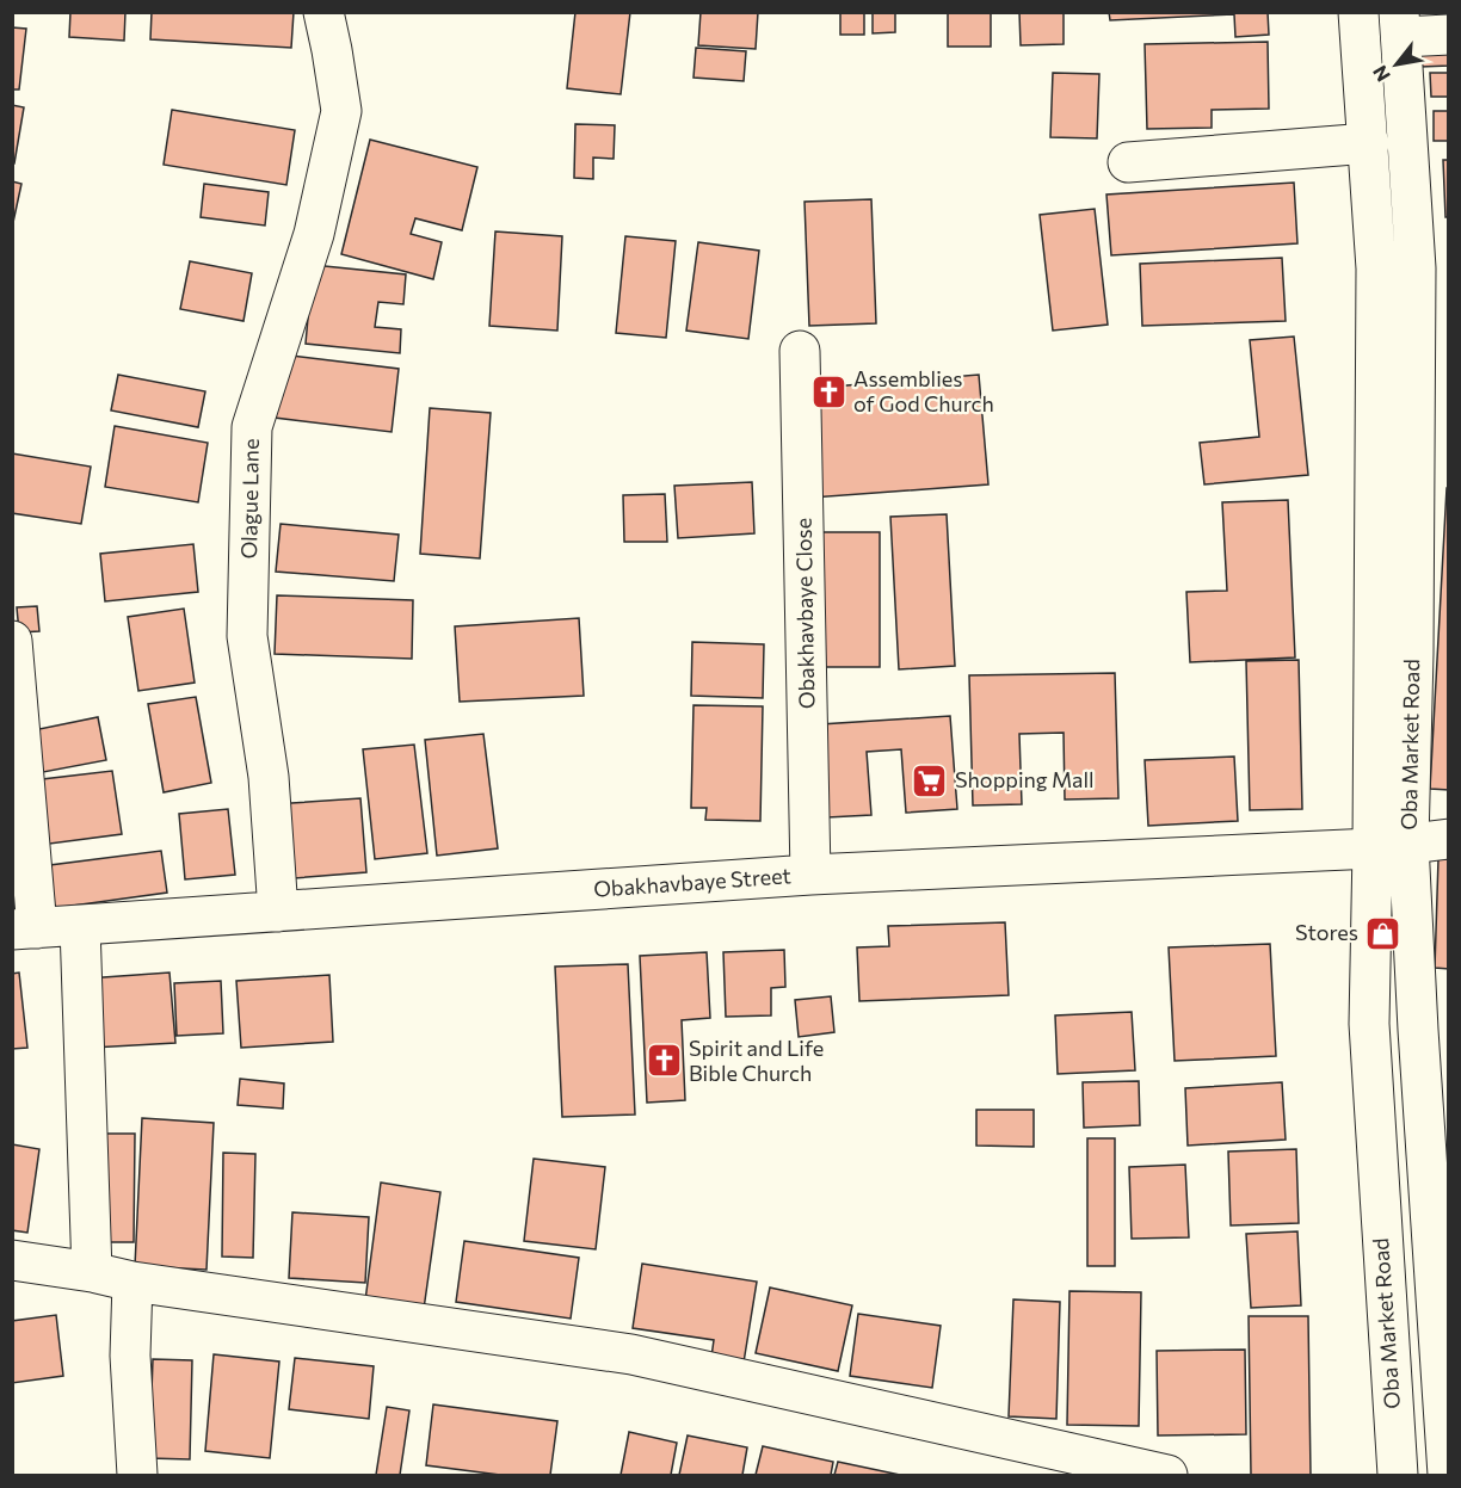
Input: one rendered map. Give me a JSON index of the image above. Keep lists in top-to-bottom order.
{
  "streets": {
    "street": [
      "Olague Lane",
      "Obakhavbaye Close",
      "Oba Market Road",
      "Obakhavbaye Street"
    ]
  },
  "crossings": [
    ["Olague Lane", "Obakhavbaye Street"],
    ["Obakhavbaye Close", "Obakhavbaye Street"],
    ["Oba Market Road", "Obakhavbaye Street"]
  ],
  "places": {
    "church": ["Assemblies of God Church", "Spirit and Life Bible Church"],
    "supermarket": ["Shopping Mall"],
    "shop": ["Stores"]
  },
  "north": "bottom left"
}
